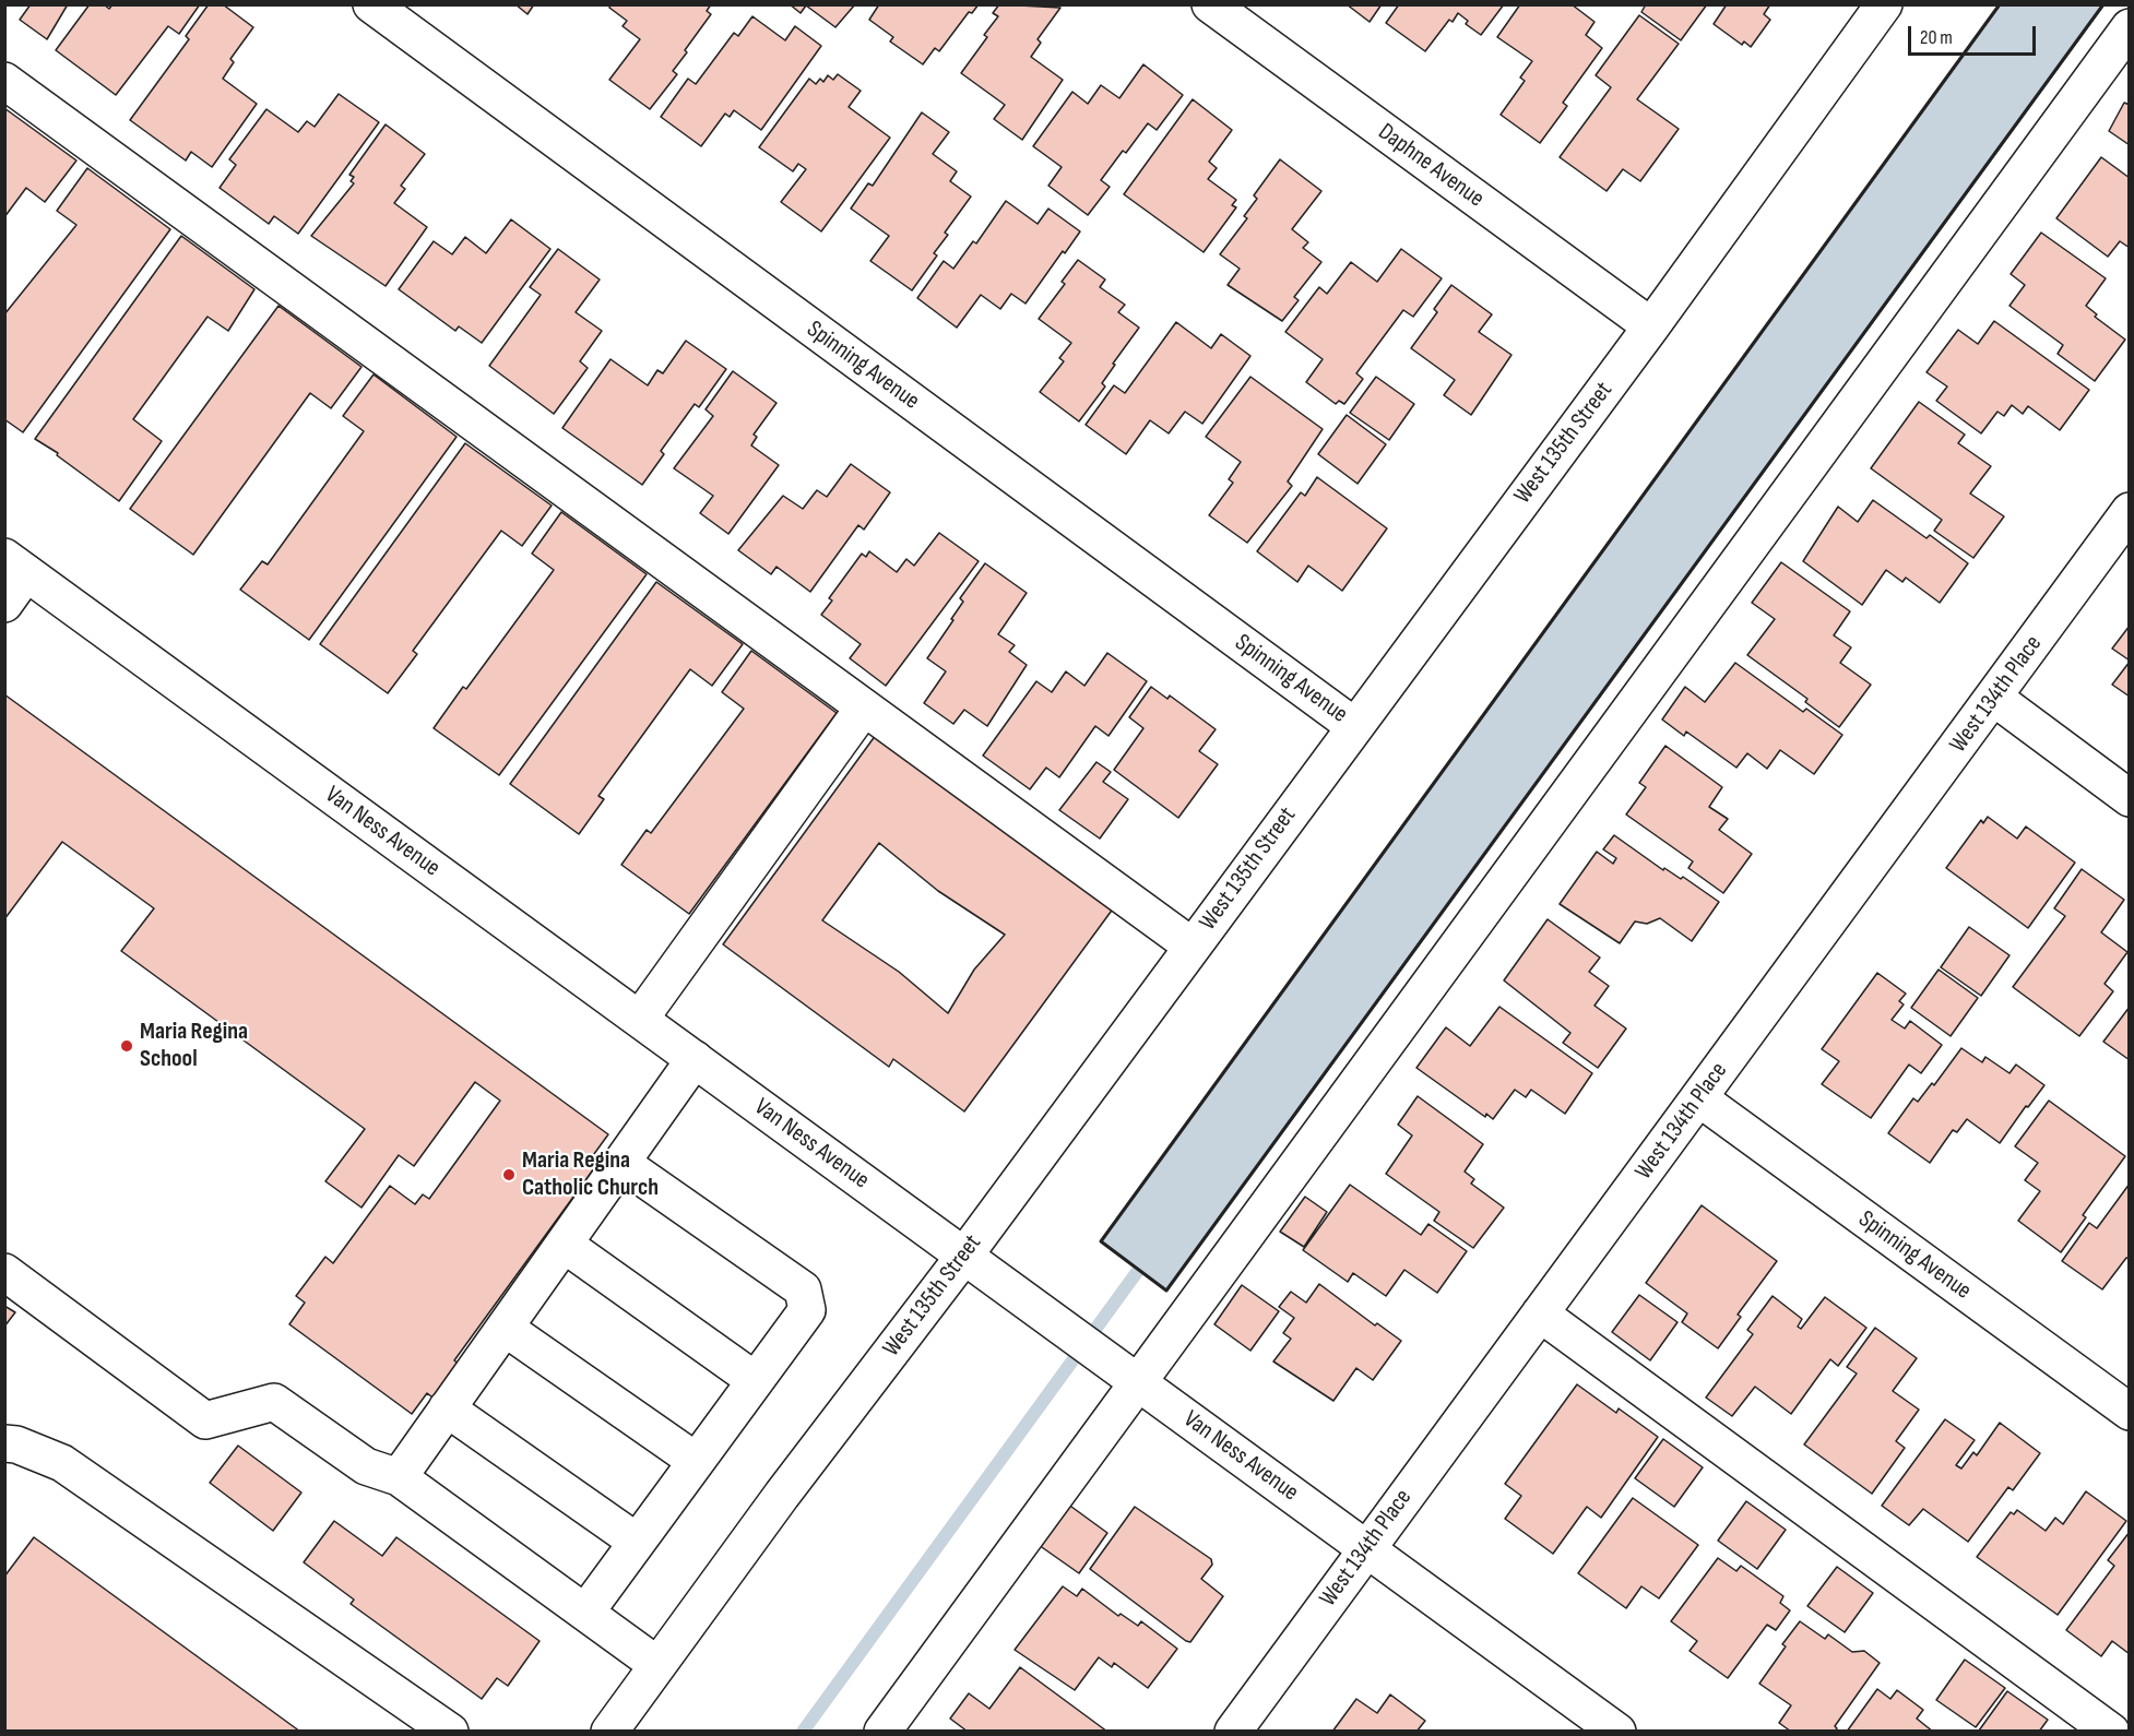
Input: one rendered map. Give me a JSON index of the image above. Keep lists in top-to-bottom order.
{
  "streets": {
    "street": [
      "Daphne Avenue",
      "Spinning Avenue",
      "West 135th Street",
      "West 134th Place",
      "Van Ness Avenue"
    ]
  },
  "crossings": [
    ["Daphne Avenue", "West 135th Street"],
    ["Spinning Avenue", "West 135th Street"],
    ["Spinning Avenue", "West 134th Place"],
    ["West 135th Street", "Van Ness Avenue"],
    ["West 134th Place", "Van Ness Avenue"]
  ],
  "places": ["Maria Regina School", "Maria Regina Catholic Church"],
  "scale_bar": "20 m"
}
